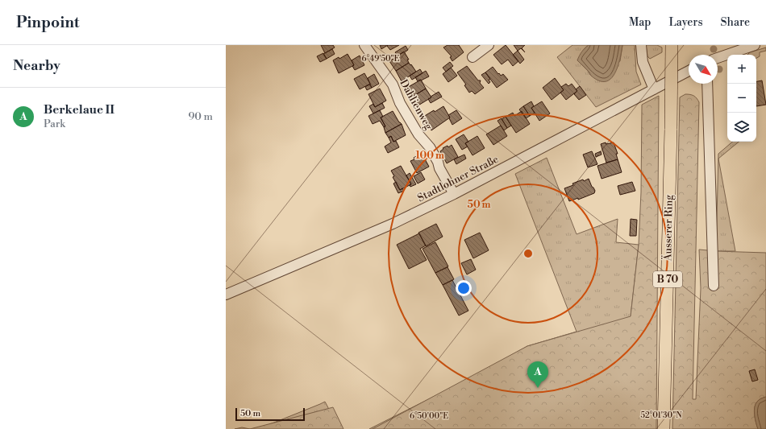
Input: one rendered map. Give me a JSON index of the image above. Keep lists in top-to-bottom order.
{
  "streets": {
    "main road": ["Äusserer Ring", "B 70"],
    "street": ["Dahlienweg", "Stadtlohner Straße"]
  },
  "crossings": [
    ["Dahlienweg", "Stadtlohner Straße"]
  ],
  "scale_bar": "50 m",
  "north": "bottom right",
  "page": {
    "header": "Pinpoint",
    "nav": ["Map", "Layers", "Share"],
    "heading": "Nearby",
    "map_buttons": ["+", "−"],
    "list": [
      {
        "mark": "A",
        "name": "Berkelaue II",
        "note": "Park",
        "value": "90 m"
      }
    ],
    "pins": "A",
    "scale": "50 m"
  },
  "coordinates": ["6°49'50\"E", "52°01'30\"N", "6°50'00\"E"],
  "rings": ["100 m", "50 m"]
}
